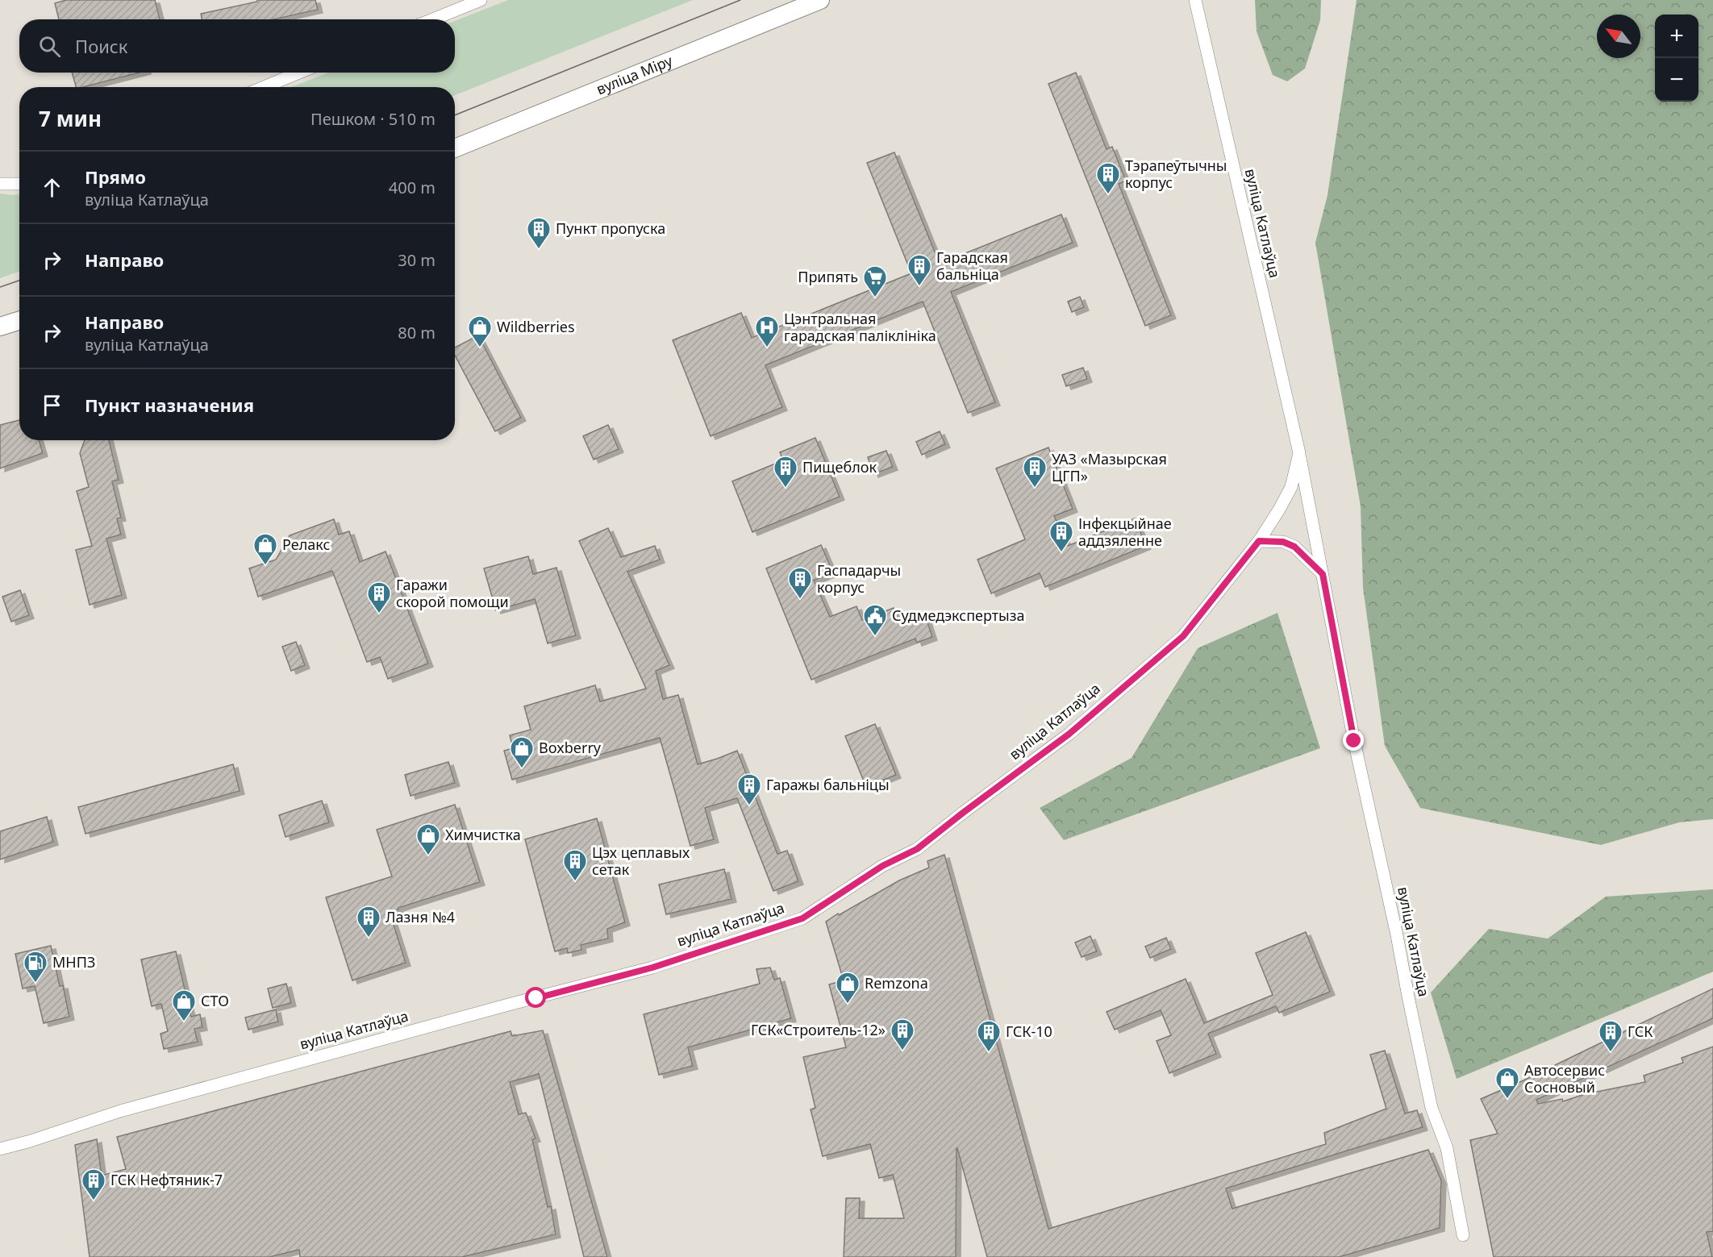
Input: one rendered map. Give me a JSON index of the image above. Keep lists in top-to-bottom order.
{
  "streets": {
    "main road": ["вуліца Міру"],
    "street": ["вуліца Катлаўца"]
  },
  "places": {
    "building": [
      "Тэрапеўтычны корпус",
      "Пункт пропуска",
      "Гарадская бальніца",
      "Пищеблок",
      "УАЗ «Мазырская ЦГП»",
      "Інфекцыйнае аддзяленне",
      "Гаспадарчы корпус",
      "Гаражи скорой помощи",
      "Гаражы бальніцы",
      "Цэх цеплавых сетак",
      "Лазня №4",
      "ГСК«Строитель-12»",
      "ГСК-10",
      "ГСК",
      "ГСК Нефтяник-7"
    ],
    "supermarket": ["Припять"],
    "shop": [
      "Wildberries",
      "Релакс",
      "Boxberry",
      "Химчистка",
      "Remzona",
      "СТО",
      "Автосервис Сосновый"
    ],
    "hospital": ["Цэнтральная гарадская паліклініка"],
    "public building": ["Судмедэкспертыза"],
    "fuel station": ["МНПЗ"]
  },
  "north": "top left",
  "page": {
    "map_buttons": ["+", "−"],
    "search": "Поиск",
    "heading": ["7 мин", "Пешком · 510 m"],
    "list": [
      ["Прямо", "вуліца Катлаўца", "400 m"],
      ["Направо", "30 m"],
      ["Направо", "вуліца Катлаўца", "80 m"],
      "Пункт назначения"
    ]
  }
}
